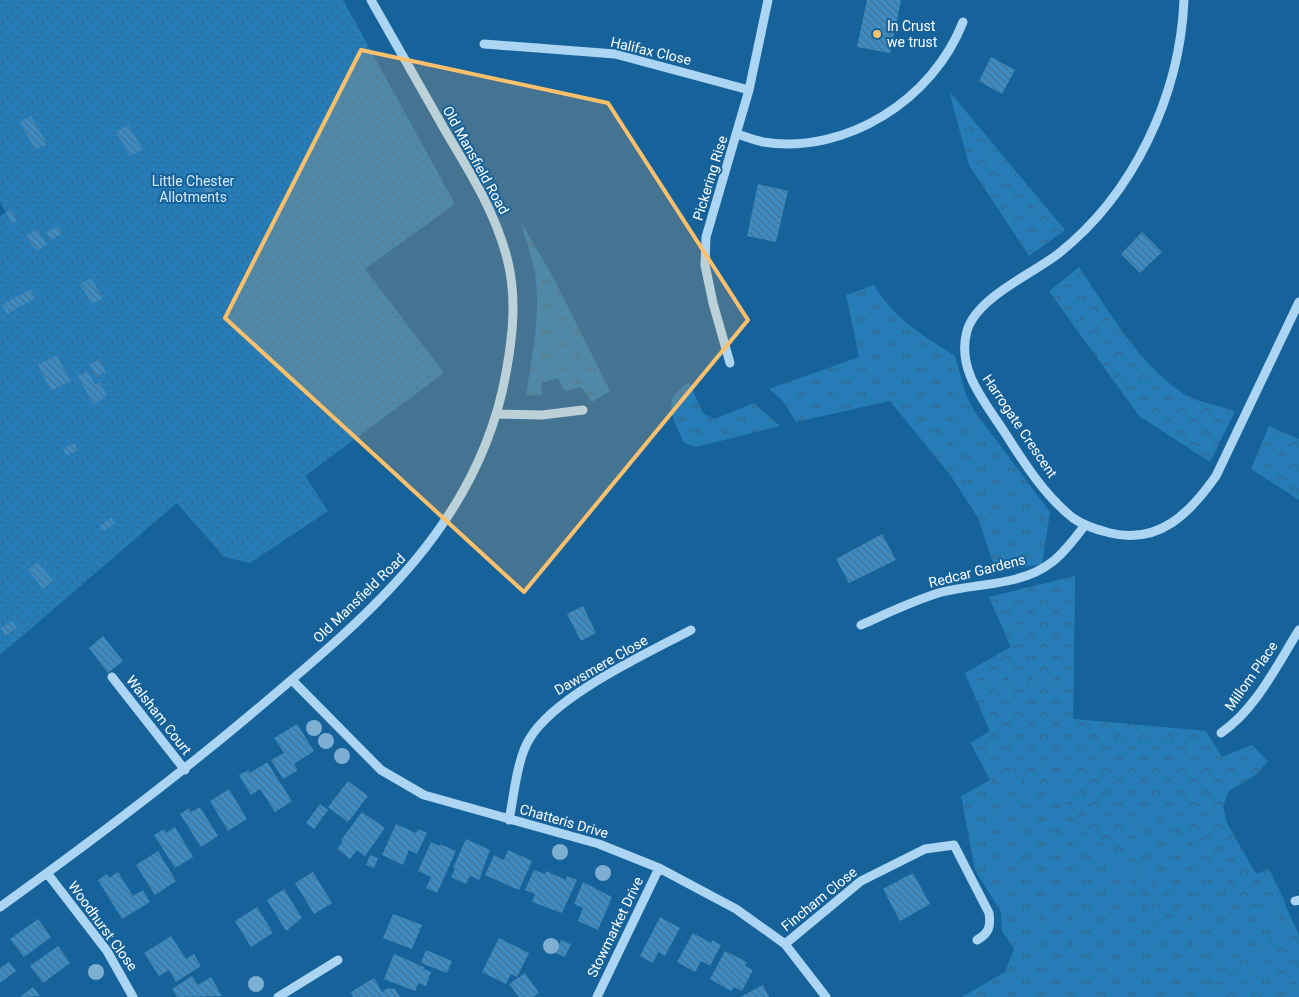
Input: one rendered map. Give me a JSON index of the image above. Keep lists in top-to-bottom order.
{
  "streets": {
    "street": [
      "Halifax Close",
      "Old Mansfield Road",
      "Pickering Rise",
      "Harrogate Crescent",
      "Redcar Gardens",
      "Dawsmere Close",
      "Millom Place",
      "Walsham Court",
      "Chatteris Drive",
      "Fincham Close",
      "Woodhurst Close",
      "Stowmarket Drive"
    ]
  },
  "crossings": [
    ["Halifax Close", "Pickering Rise"],
    ["Old Mansfield Road", "Walsham Court"],
    ["Old Mansfield Road", "Chatteris Drive"],
    ["Old Mansfield Road", "Woodhurst Close"],
    ["Harrogate Crescent", "Redcar Gardens"],
    ["Dawsmere Close", "Chatteris Drive"],
    ["Chatteris Drive", "Fincham Close"],
    ["Chatteris Drive", "Stowmarket Drive"]
  ],
  "parks": ["Little Chester Allotments"],
  "places": ["In Crust we trust"]
}
